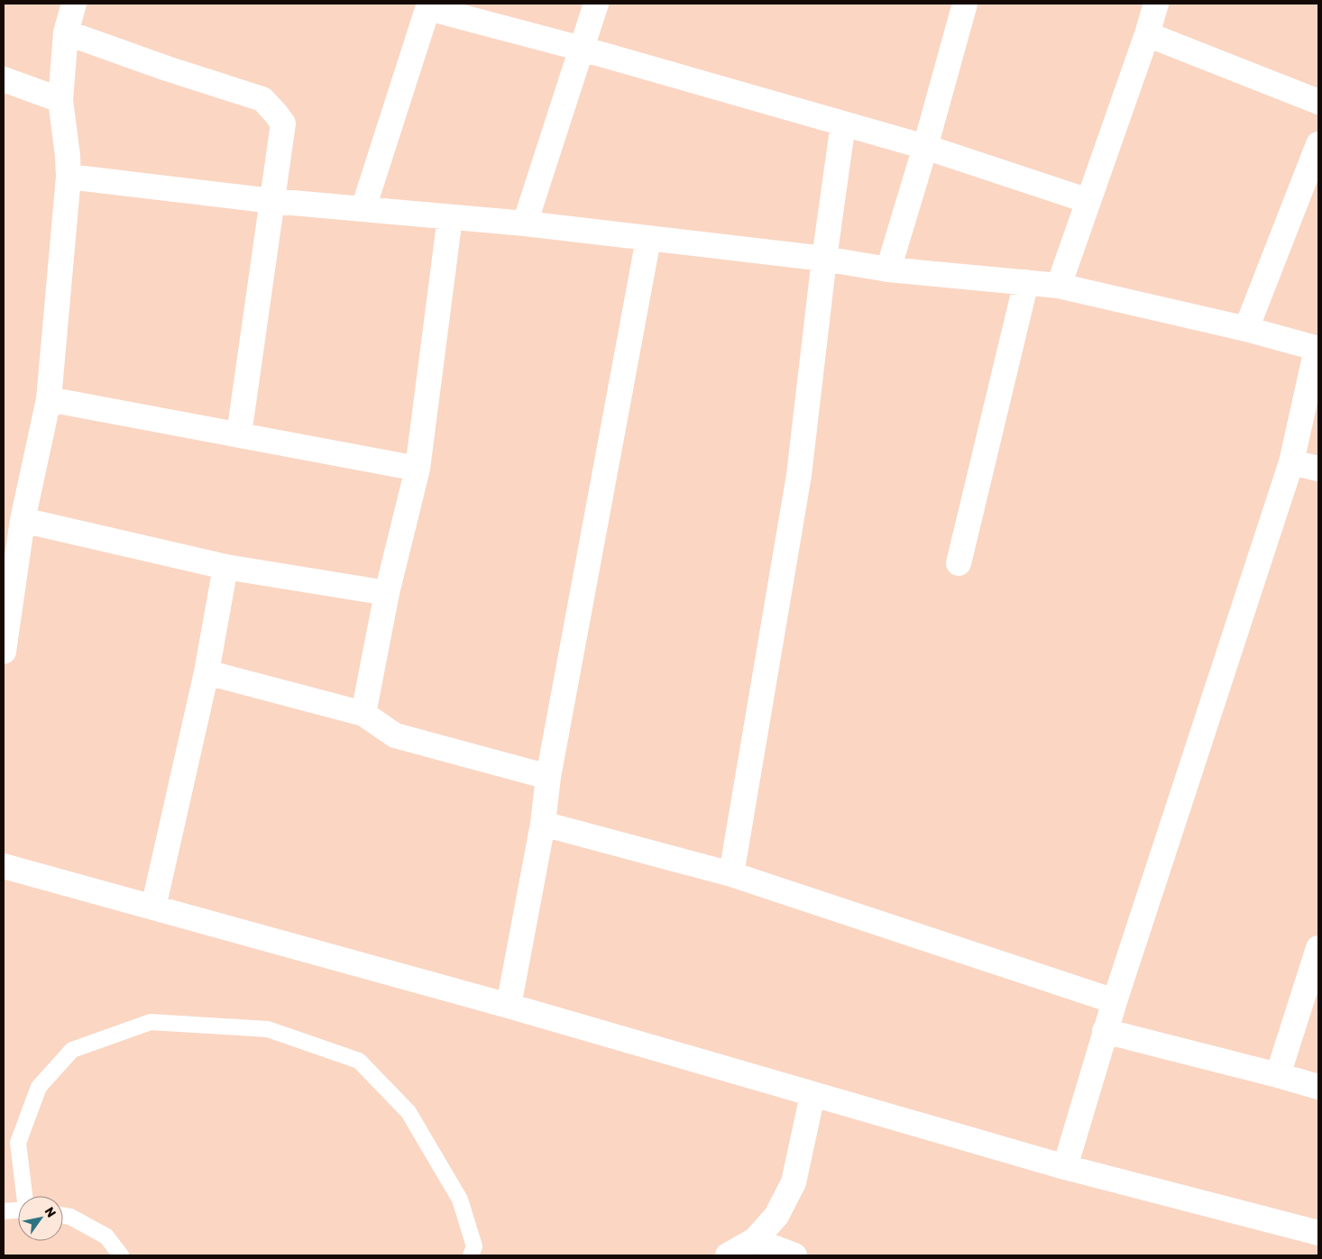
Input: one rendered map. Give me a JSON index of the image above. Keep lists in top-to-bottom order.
{
  "north": "top right"
}
